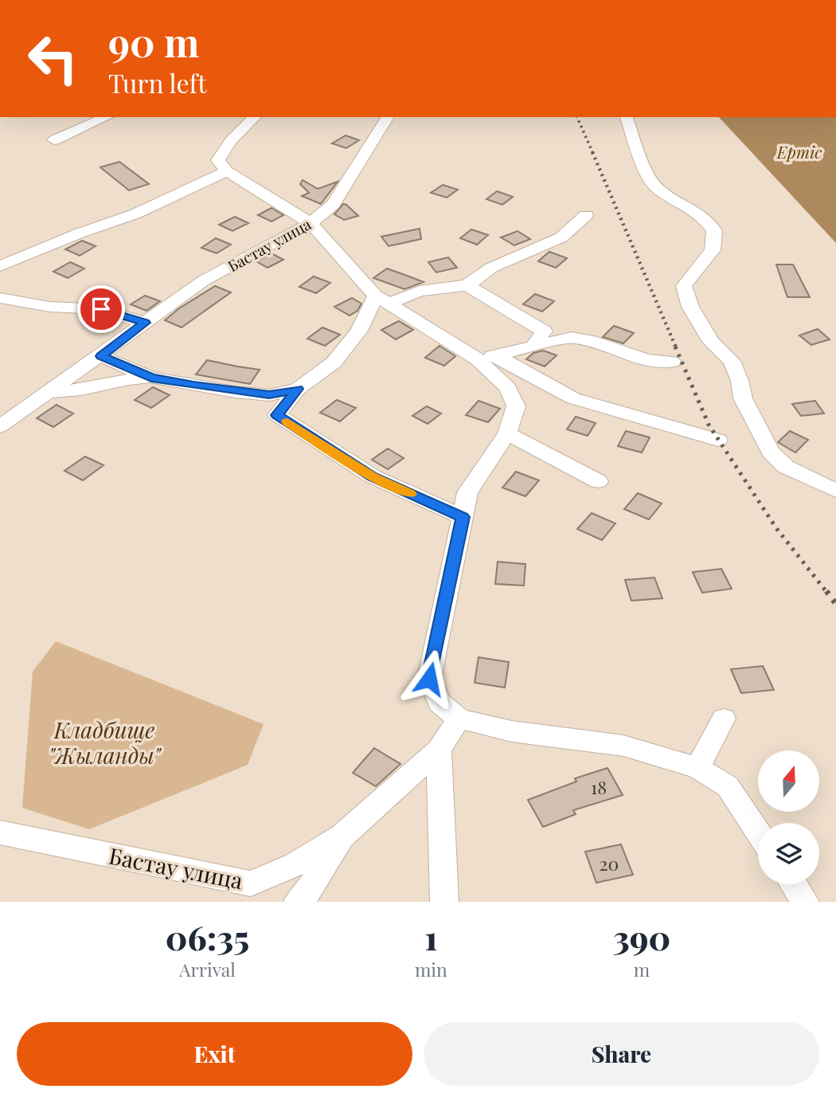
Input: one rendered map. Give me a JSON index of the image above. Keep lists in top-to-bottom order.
{
  "streets": {
    "street": ["Бастау улица"]
  },
  "water": ["Ертіс"],
  "parks": ["Кладбище \"Жыланды\""],
  "house_numbers": ["18", "20"],
  "north": "top",
  "page": {
    "turn": ["90 m", "Turn left"],
    "eta": [
      "06:35",
      "Arrival",
      "1",
      "min",
      "390",
      "m"
    ],
    "buttons": ["Exit", "Share"]
  }
}
